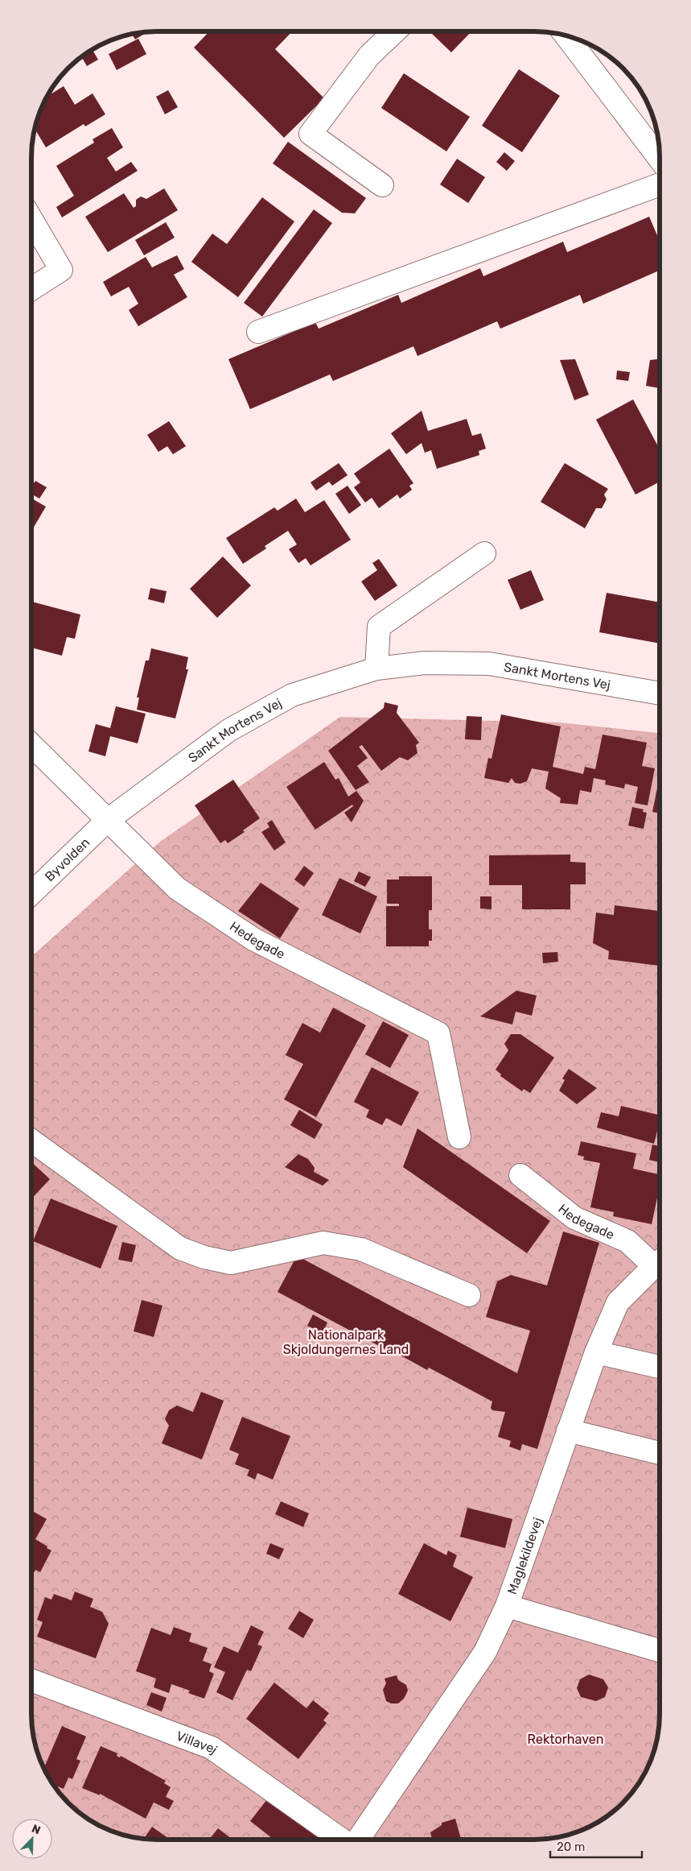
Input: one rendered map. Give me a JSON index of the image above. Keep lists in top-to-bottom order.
{
  "streets": {
    "street": [
      "Sankt Mortens Vej",
      "Byvolden",
      "Hedegade",
      "Maglekildevej",
      "Villavej"
    ]
  },
  "crossings": [
    ["Sankt Mortens Vej", "Byvolden"],
    ["Sankt Mortens Vej", "Hedegade"],
    ["Byvolden", "Hedegade"],
    ["Hedegade", "Maglekildevej"]
  ],
  "parks": ["Nationalpark Skjoldungernes Land", "Rektorhaven"],
  "scale_bar": "20 m",
  "north": "top right"
}
